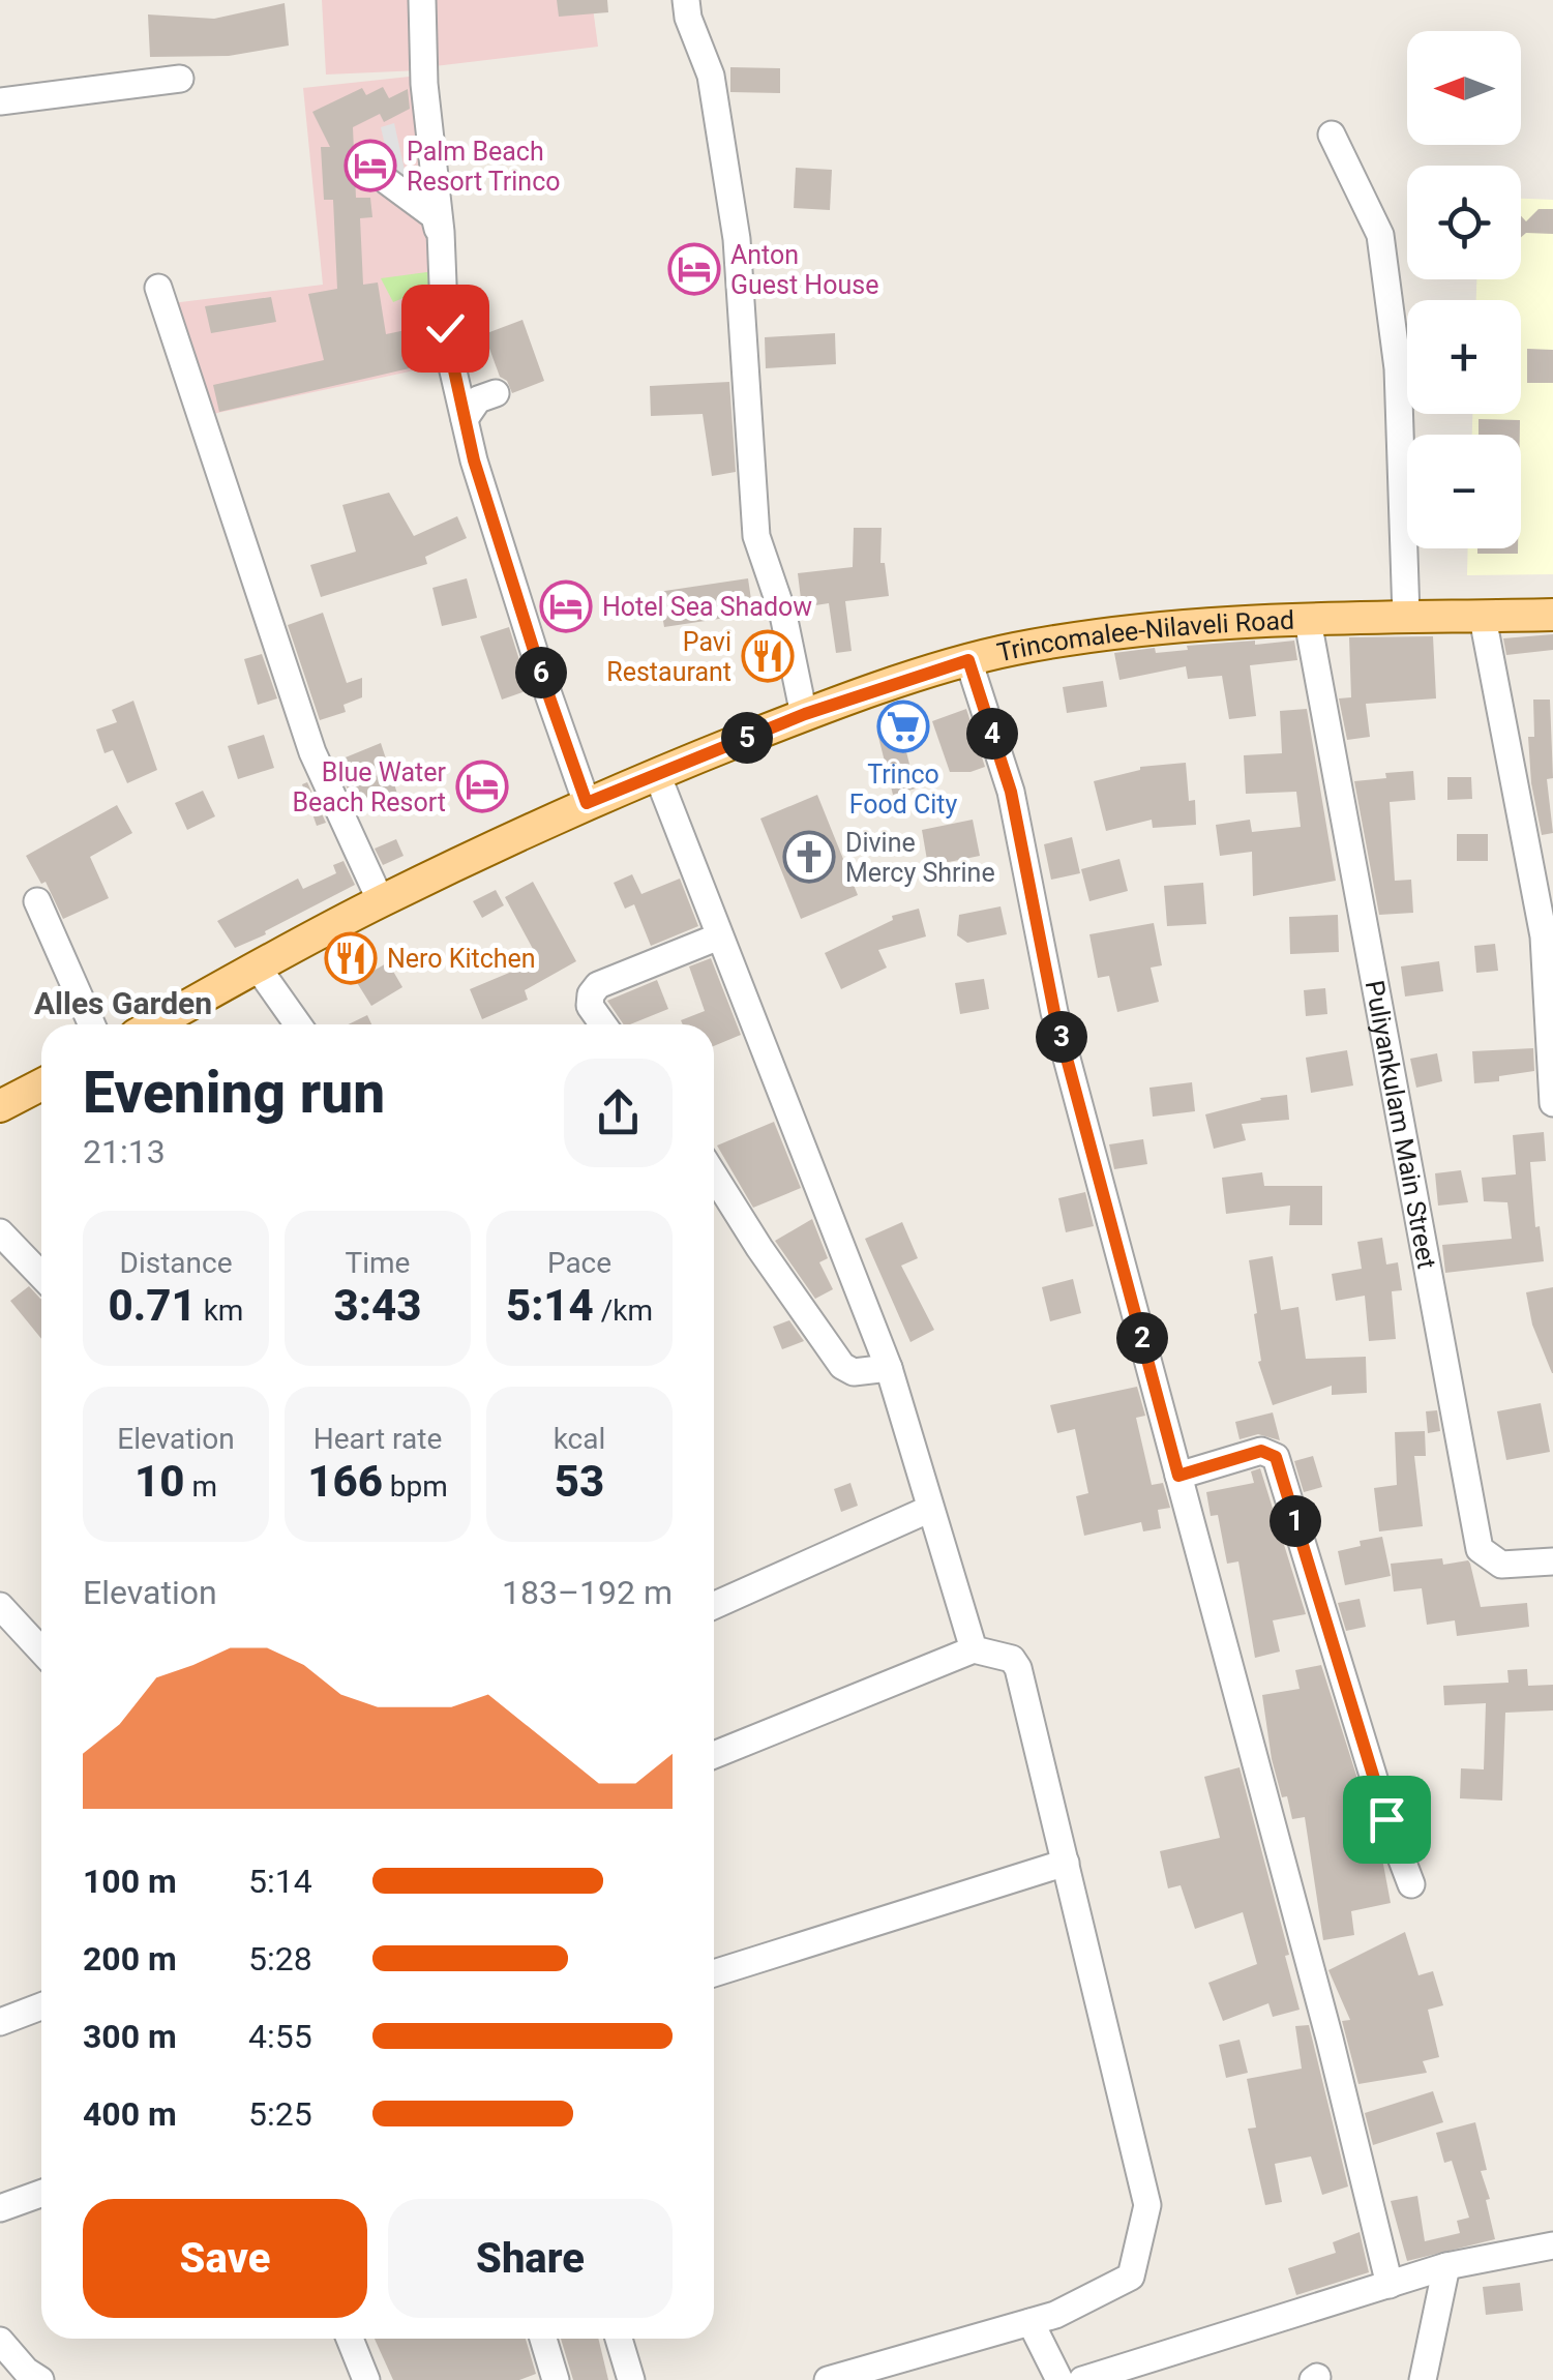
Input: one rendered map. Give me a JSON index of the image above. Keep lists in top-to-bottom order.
{
  "streets": {
    "main road": ["Trincomalee-Nilaveli Road"],
    "street": ["Puliyankulam Main Street"]
  },
  "crossings": [
    ["Trincomalee-Nilaveli Road", "Puliyankulam Main Street"]
  ],
  "districts": ["Alles Garden"],
  "places": {
    "hotel": [
      "Palm Beach Resort Trinco",
      "Anton Guest House",
      "Hotel Sea Shadow",
      "Blue Water Beach Resort"
    ],
    "restaurant": ["Pavi Restaurant", "Nero Kitchen"],
    "supermarket": ["Trinco Food City"],
    "church": ["Divine Mercy Shrine"]
  },
  "north": "left",
  "page": {
    "map_buttons": ["+", "−"],
    "pins": [
      "6",
      "4",
      "5",
      "3",
      "2",
      "1"
    ],
    "heading": ["Evening run", "21:13"],
    "stats": [
      ["Distance", "0.71 km"],
      ["Time", "3:43"],
      ["Pace", "5:14 /km"],
      ["Elevation", "10 m"],
      ["Heart rate", "166 bpm"],
      ["kcal", "53"]
    ],
    "chart": ["Elevation", "183–192 m"],
    "list": [
      {
        "name": "100 m",
        "note": "5:14"
      },
      {
        "name": "200 m",
        "note": "5:28"
      },
      {
        "name": "300 m",
        "note": "4:55"
      },
      {
        "name": "400 m",
        "note": "5:25"
      }
    ],
    "buttons": ["Save", "Share"]
  }
}
